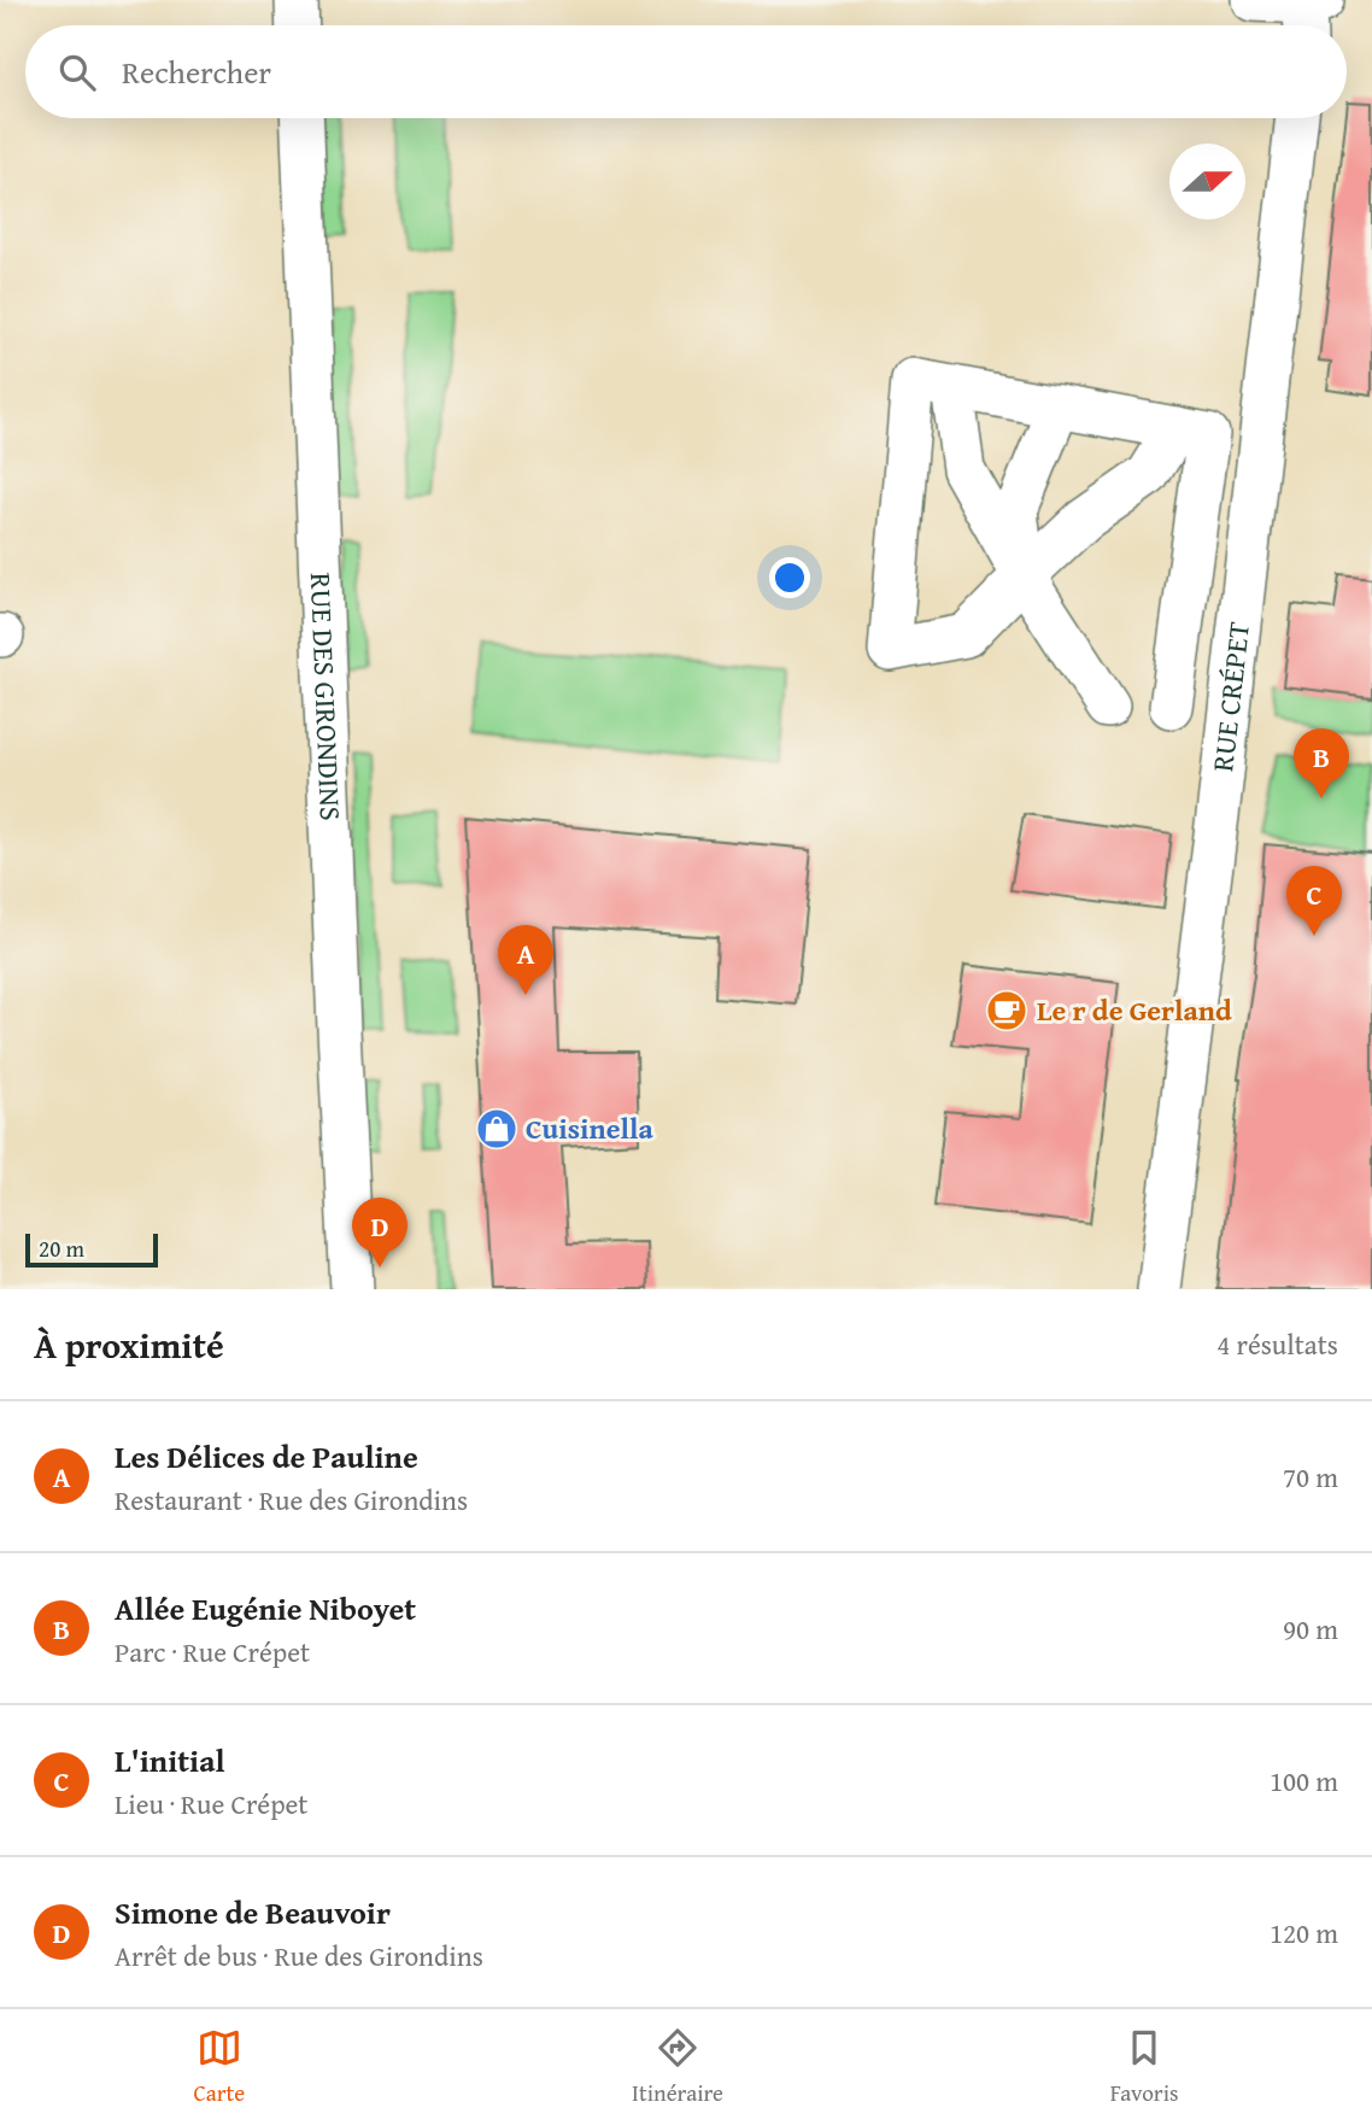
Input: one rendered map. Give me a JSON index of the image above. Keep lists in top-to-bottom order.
{
  "streets": {
    "street": ["RUE DES GIRONDINS", "RUE CRÉPET"]
  },
  "places": {
    "cafe": ["Le r de Gerland"],
    "shop": ["Cuisinella"]
  },
  "scale_bar": "20 m",
  "north": "right",
  "page": {
    "search": "Rechercher",
    "pins": [
      "B",
      "C",
      "A",
      "D"
    ],
    "scale": "20 m",
    "heading": ["À proximité", "4 résultats"],
    "list": [
      {
        "mark": "A",
        "name": "Les Délices de Pauline",
        "note": "Restaurant · Rue des Girondins",
        "value": "70 m"
      },
      {
        "mark": "B",
        "name": "Allée Eugénie Niboyet",
        "note": "Parc · Rue Crépet",
        "value": "90 m"
      },
      {
        "mark": "C",
        "name": "L'initial",
        "note": "Lieu · Rue Crépet",
        "value": "100 m"
      },
      {
        "mark": "D",
        "name": "Simone de Beauvoir",
        "note": "Arrêt de bus · Rue des Girondins",
        "value": "120 m"
      }
    ],
    "nav": ["Carte", "Itinéraire", "Favoris"]
  }
}
